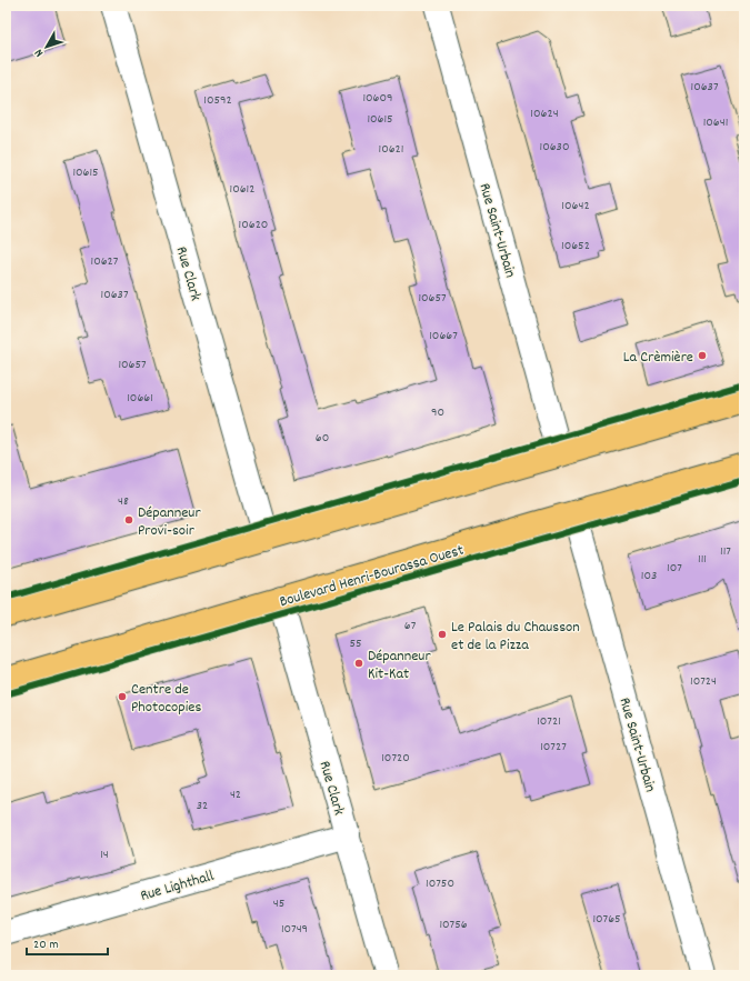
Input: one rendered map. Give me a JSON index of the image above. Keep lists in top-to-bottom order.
{
  "streets": {
    "main road": ["Boulevard Henri-Bourassa Ouest"],
    "street": ["Rue Saint-Urbain", "Rue Clark", "Rue Lighthall"]
  },
  "crossings": [
    ["Rue Saint-Urbain", "Boulevard Henri-Bourassa Ouest"],
    ["Rue Clark", "Boulevard Henri-Bourassa Ouest"],
    ["Rue Clark", "Rue Lighthall"]
  ],
  "places": [
    "La Crèmière",
    "Dépanneur Provi-soir",
    "Le Palais du Chausson et de la Pizza",
    "Dépanneur Kit-Kat",
    "Centre de Photocopies"
  ],
  "house_numbers": [
    "10637",
    "10609",
    "10592",
    "10624",
    "10615",
    "10641",
    "10630",
    "10621",
    "10615",
    "10612",
    "10642",
    "10620",
    "10652",
    "10627",
    "10637",
    "10657",
    "10667",
    "10657",
    "10661",
    "90",
    "60",
    "48",
    "117",
    "111",
    "107",
    "103",
    "67",
    "55",
    "10724",
    "10721",
    "10727",
    "10720",
    "42",
    "32",
    "14",
    "10750",
    "45",
    "10765",
    "10756",
    "10749"
  ],
  "scale_bar": "20 m",
  "north": "bottom left"
}
